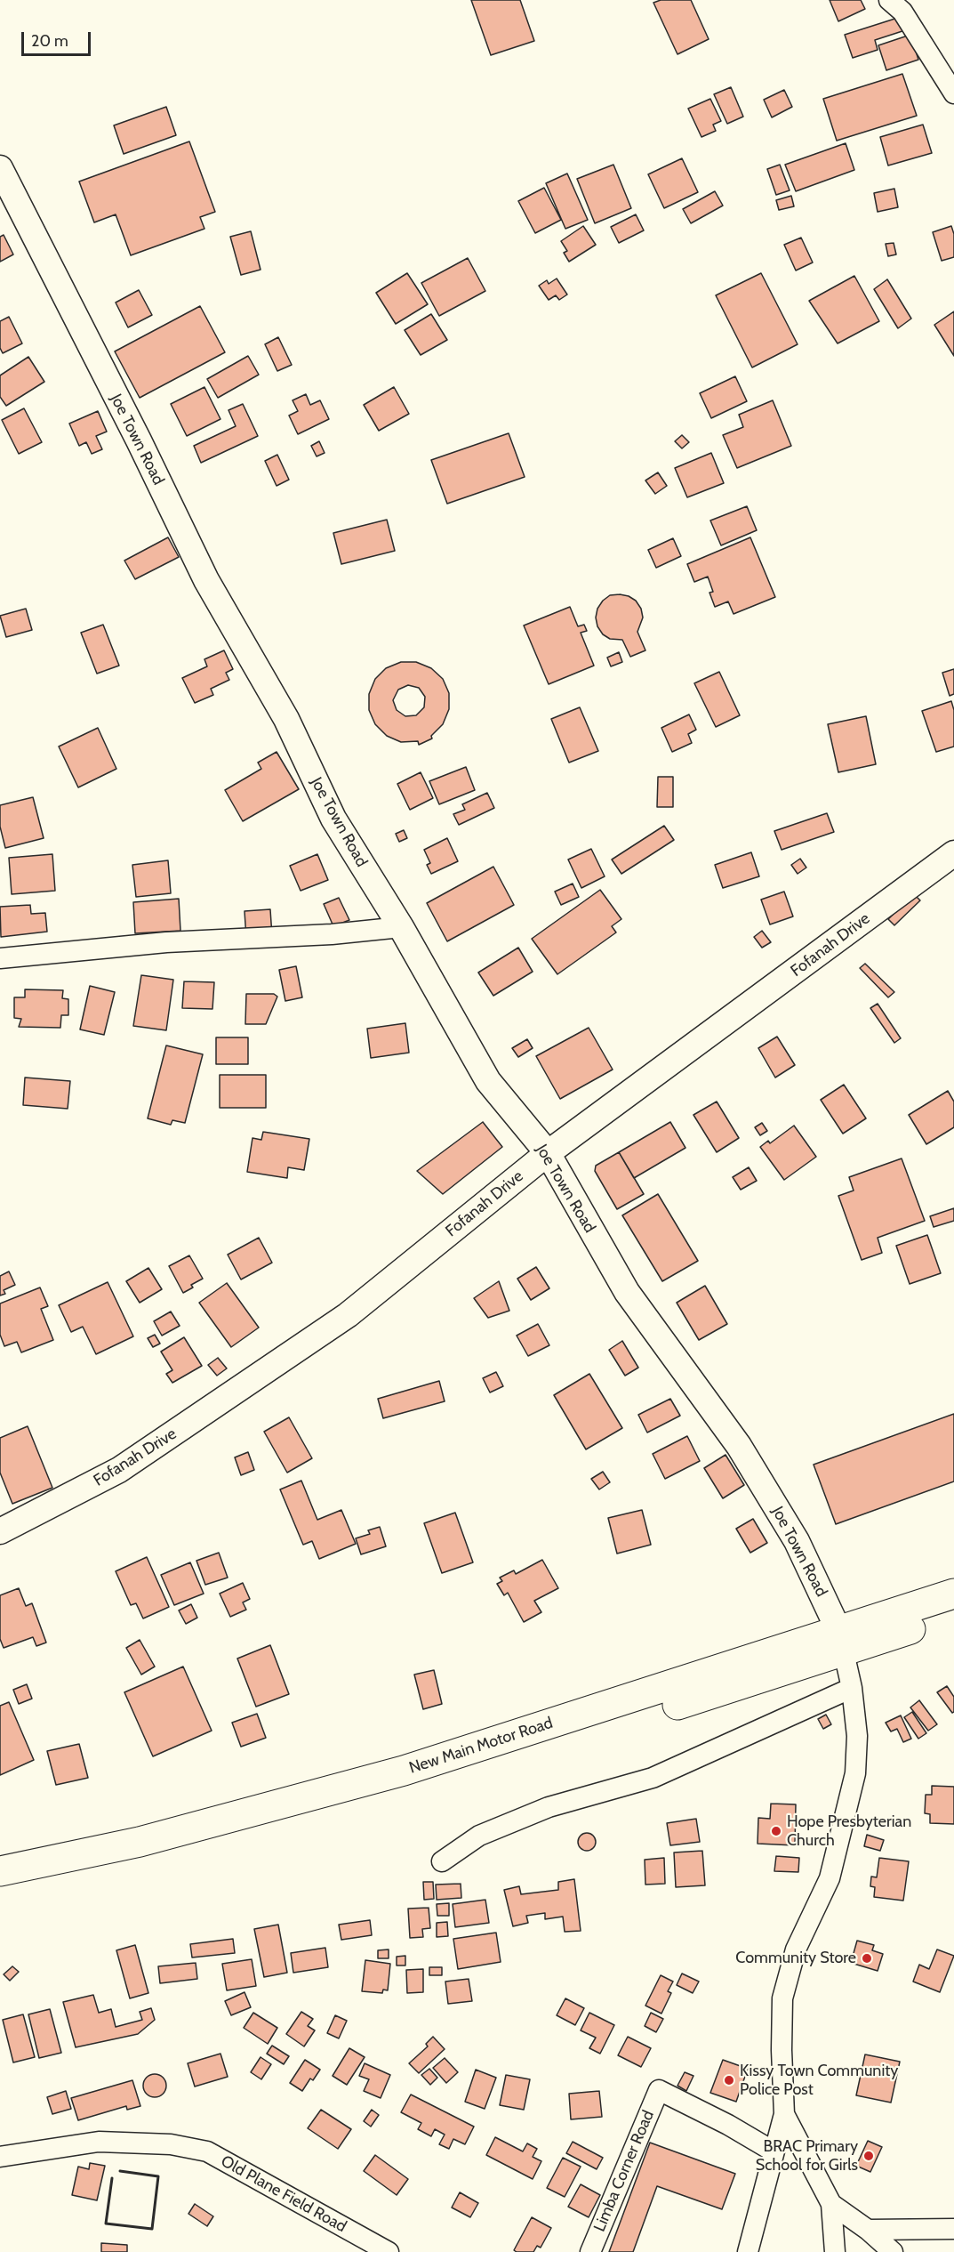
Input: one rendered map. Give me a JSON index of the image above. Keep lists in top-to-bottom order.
{
  "streets": {
    "highway": ["New Main Motor Road"],
    "street": [
      "Joe Town Road",
      "Fofanah Drive",
      "Limba Corner Road",
      "Old Plane Field Road"
    ]
  },
  "crossings": [
    ["Joe Town Road", "Fofanah Drive"],
    ["Joe Town Road", "New Main Motor Road"]
  ],
  "places": [
    "Hope Presbyterian Church",
    "Community Store",
    "Kissy Town Community Police Post",
    "BRAC Primary School for Girls"
  ],
  "scale_bar": "20 m"
}
